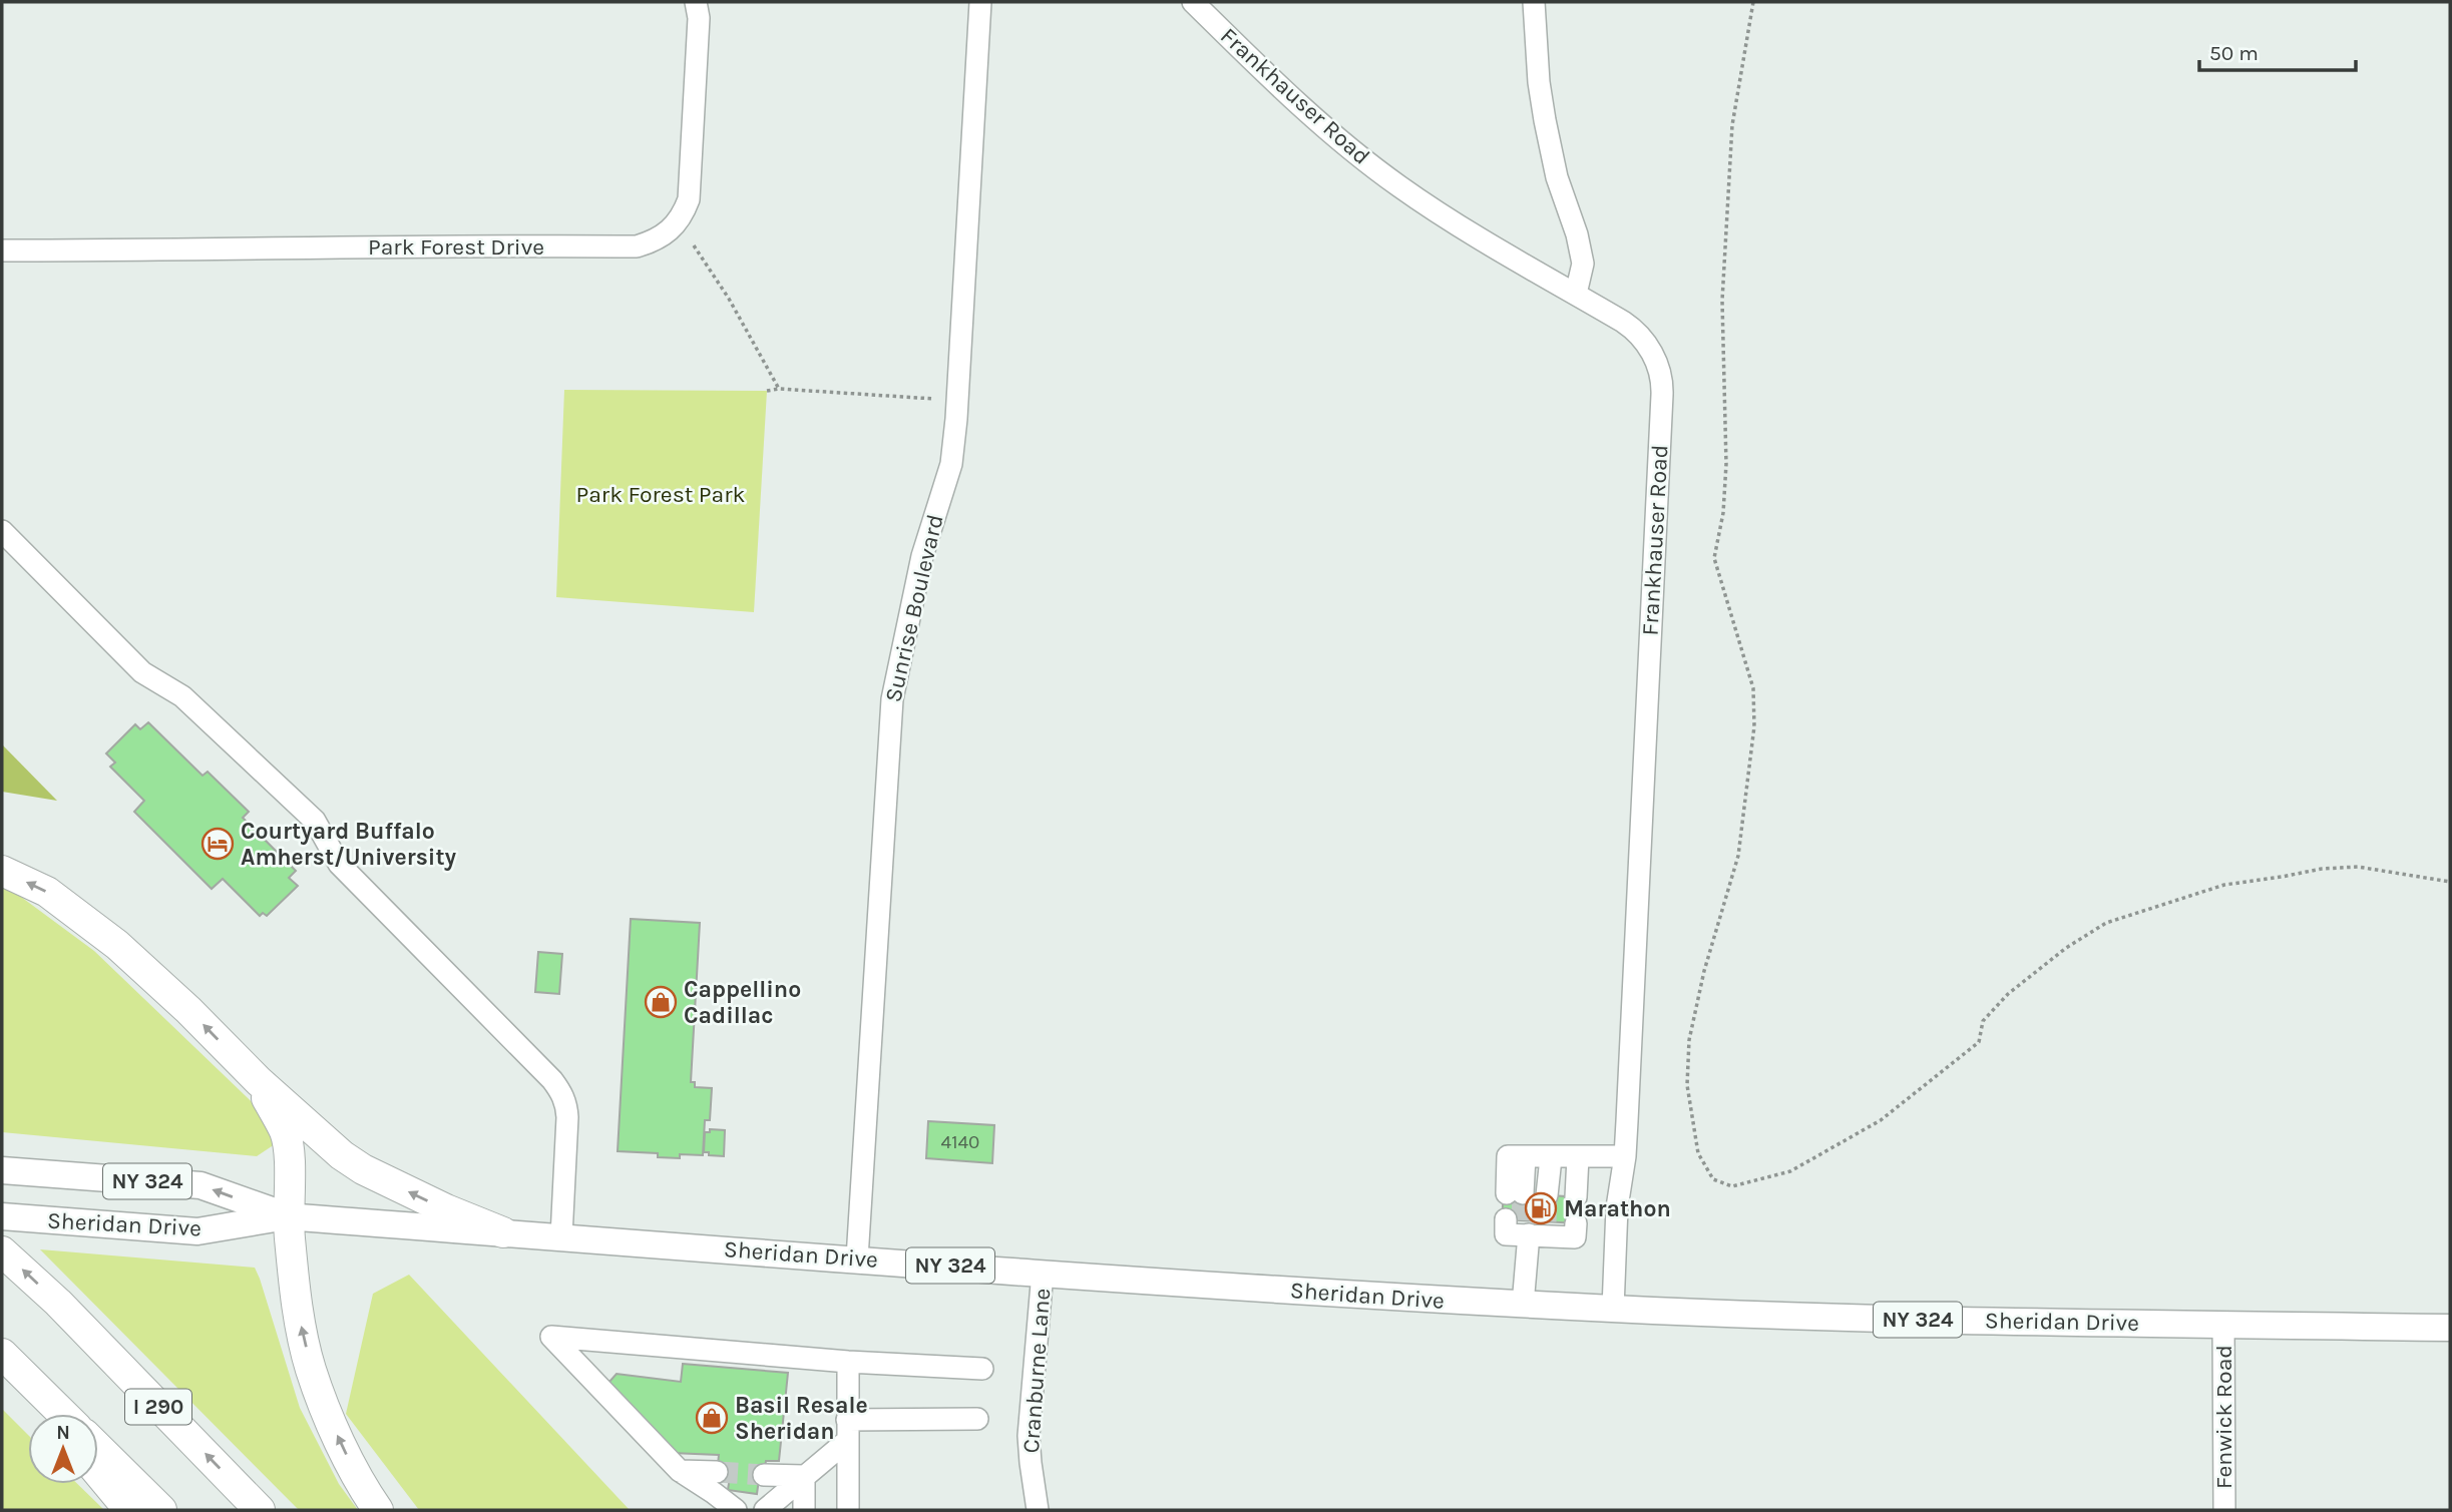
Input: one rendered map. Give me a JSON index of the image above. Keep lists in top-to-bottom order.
{
  "streets": {
    "highway": ["I 290"],
    "main road": ["NY 324", "Sheridan Drive"],
    "street": [
      "Frankhauser Road",
      "Park Forest Drive",
      "Sunrise Boulevard",
      "Cranburne Lane",
      "Fenwick Road"
    ]
  },
  "crossings": [
    ["Frankhauser Road", "Sheridan Drive"],
    ["Sunrise Boulevard", "Sheridan Drive"],
    ["Sheridan Drive", "Cranburne Lane"],
    ["Sheridan Drive", "Fenwick Road"]
  ],
  "parks": ["Park Forest Park"],
  "places": {
    "hotel": ["Courtyard Buffalo Amherst/University"],
    "shop": ["Cappellino Cadillac", "Basil Resale Sheridan"],
    "fuel station": ["Marathon"]
  },
  "house_numbers": ["4140"],
  "scale_bar": "50 m",
  "north": "top"
}
